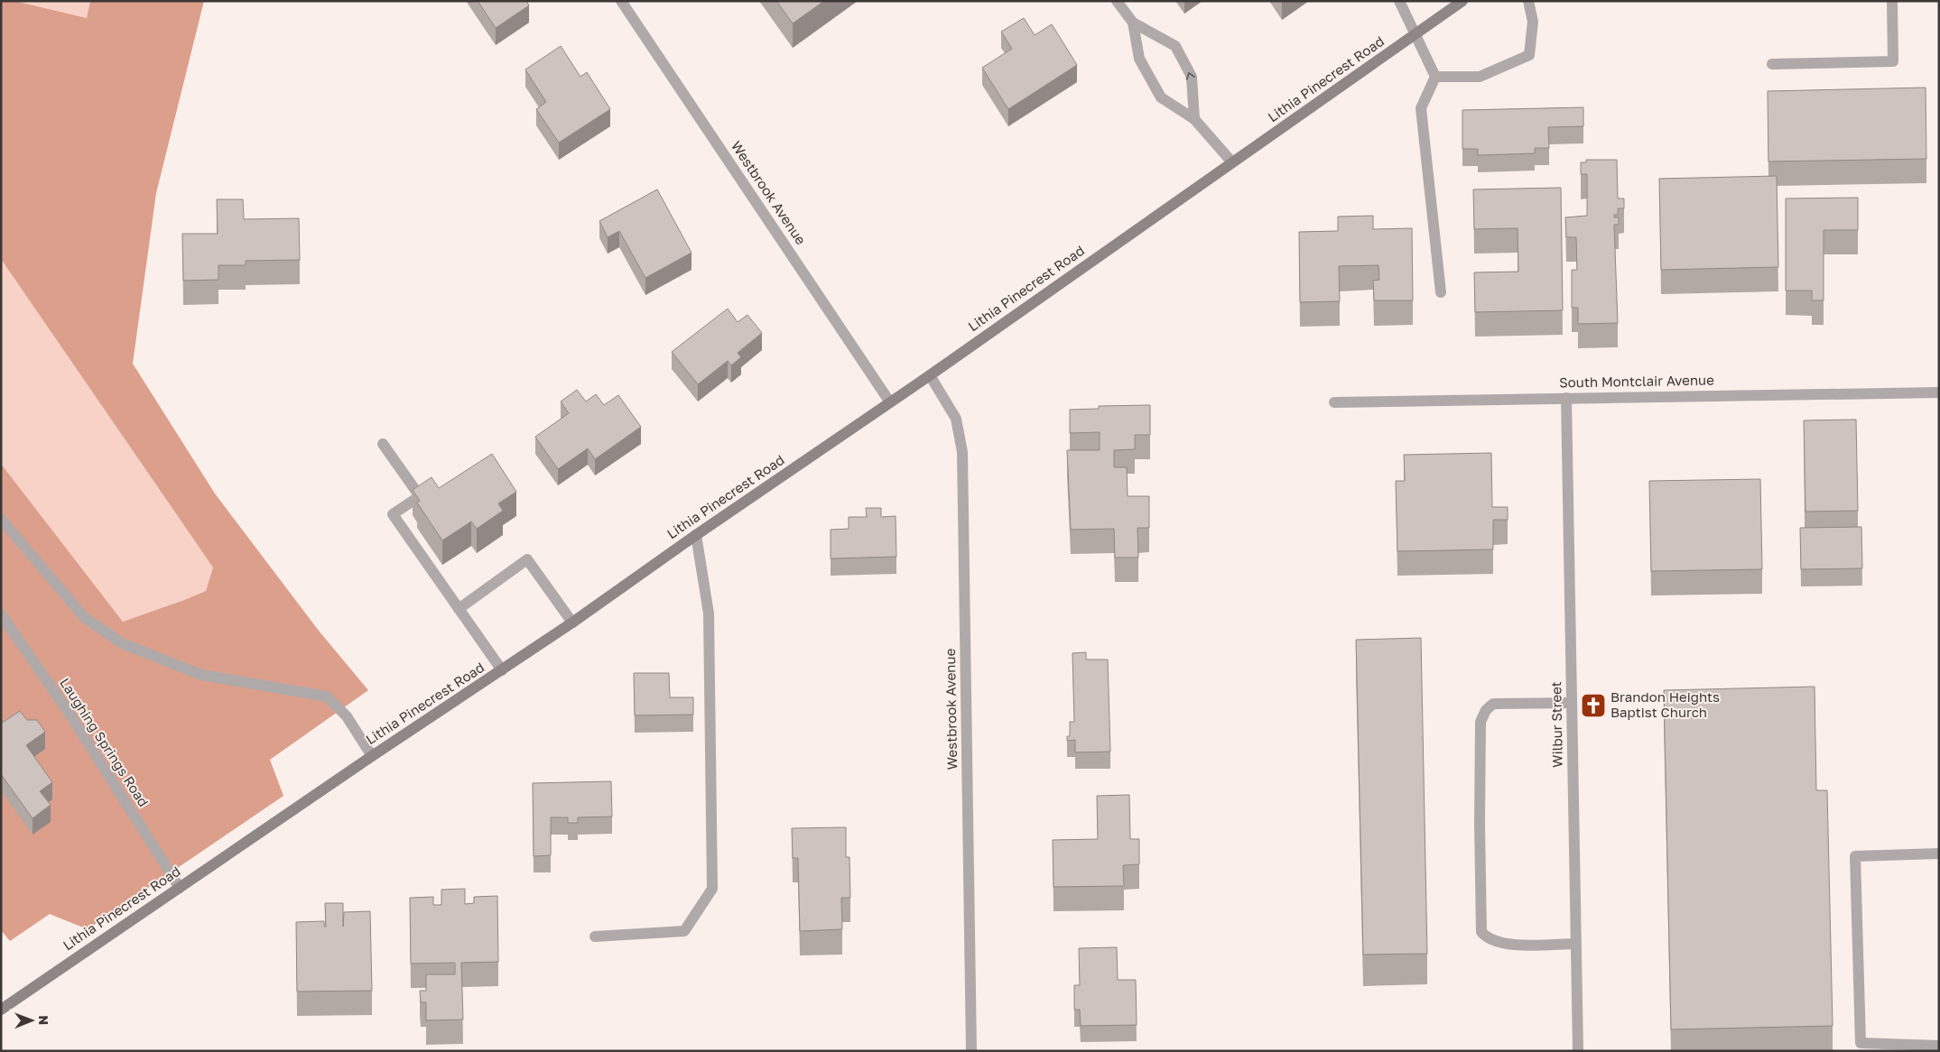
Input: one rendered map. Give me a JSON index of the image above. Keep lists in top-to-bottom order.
{
  "streets": {
    "main road": ["Lithia Pinecrest Road"],
    "street": [
      "Westbrook Avenue",
      "South Montclair Avenue",
      "Wilbur Street",
      "Laughing Springs Road"
    ]
  },
  "crossings": [
    ["Lithia Pinecrest Road", "Westbrook Avenue"],
    ["Lithia Pinecrest Road", "Laughing Springs Road"],
    ["South Montclair Avenue", "Wilbur Street"]
  ],
  "places": {
    "church": ["Brandon Heights Baptist Church"]
  },
  "north": "right"
}
